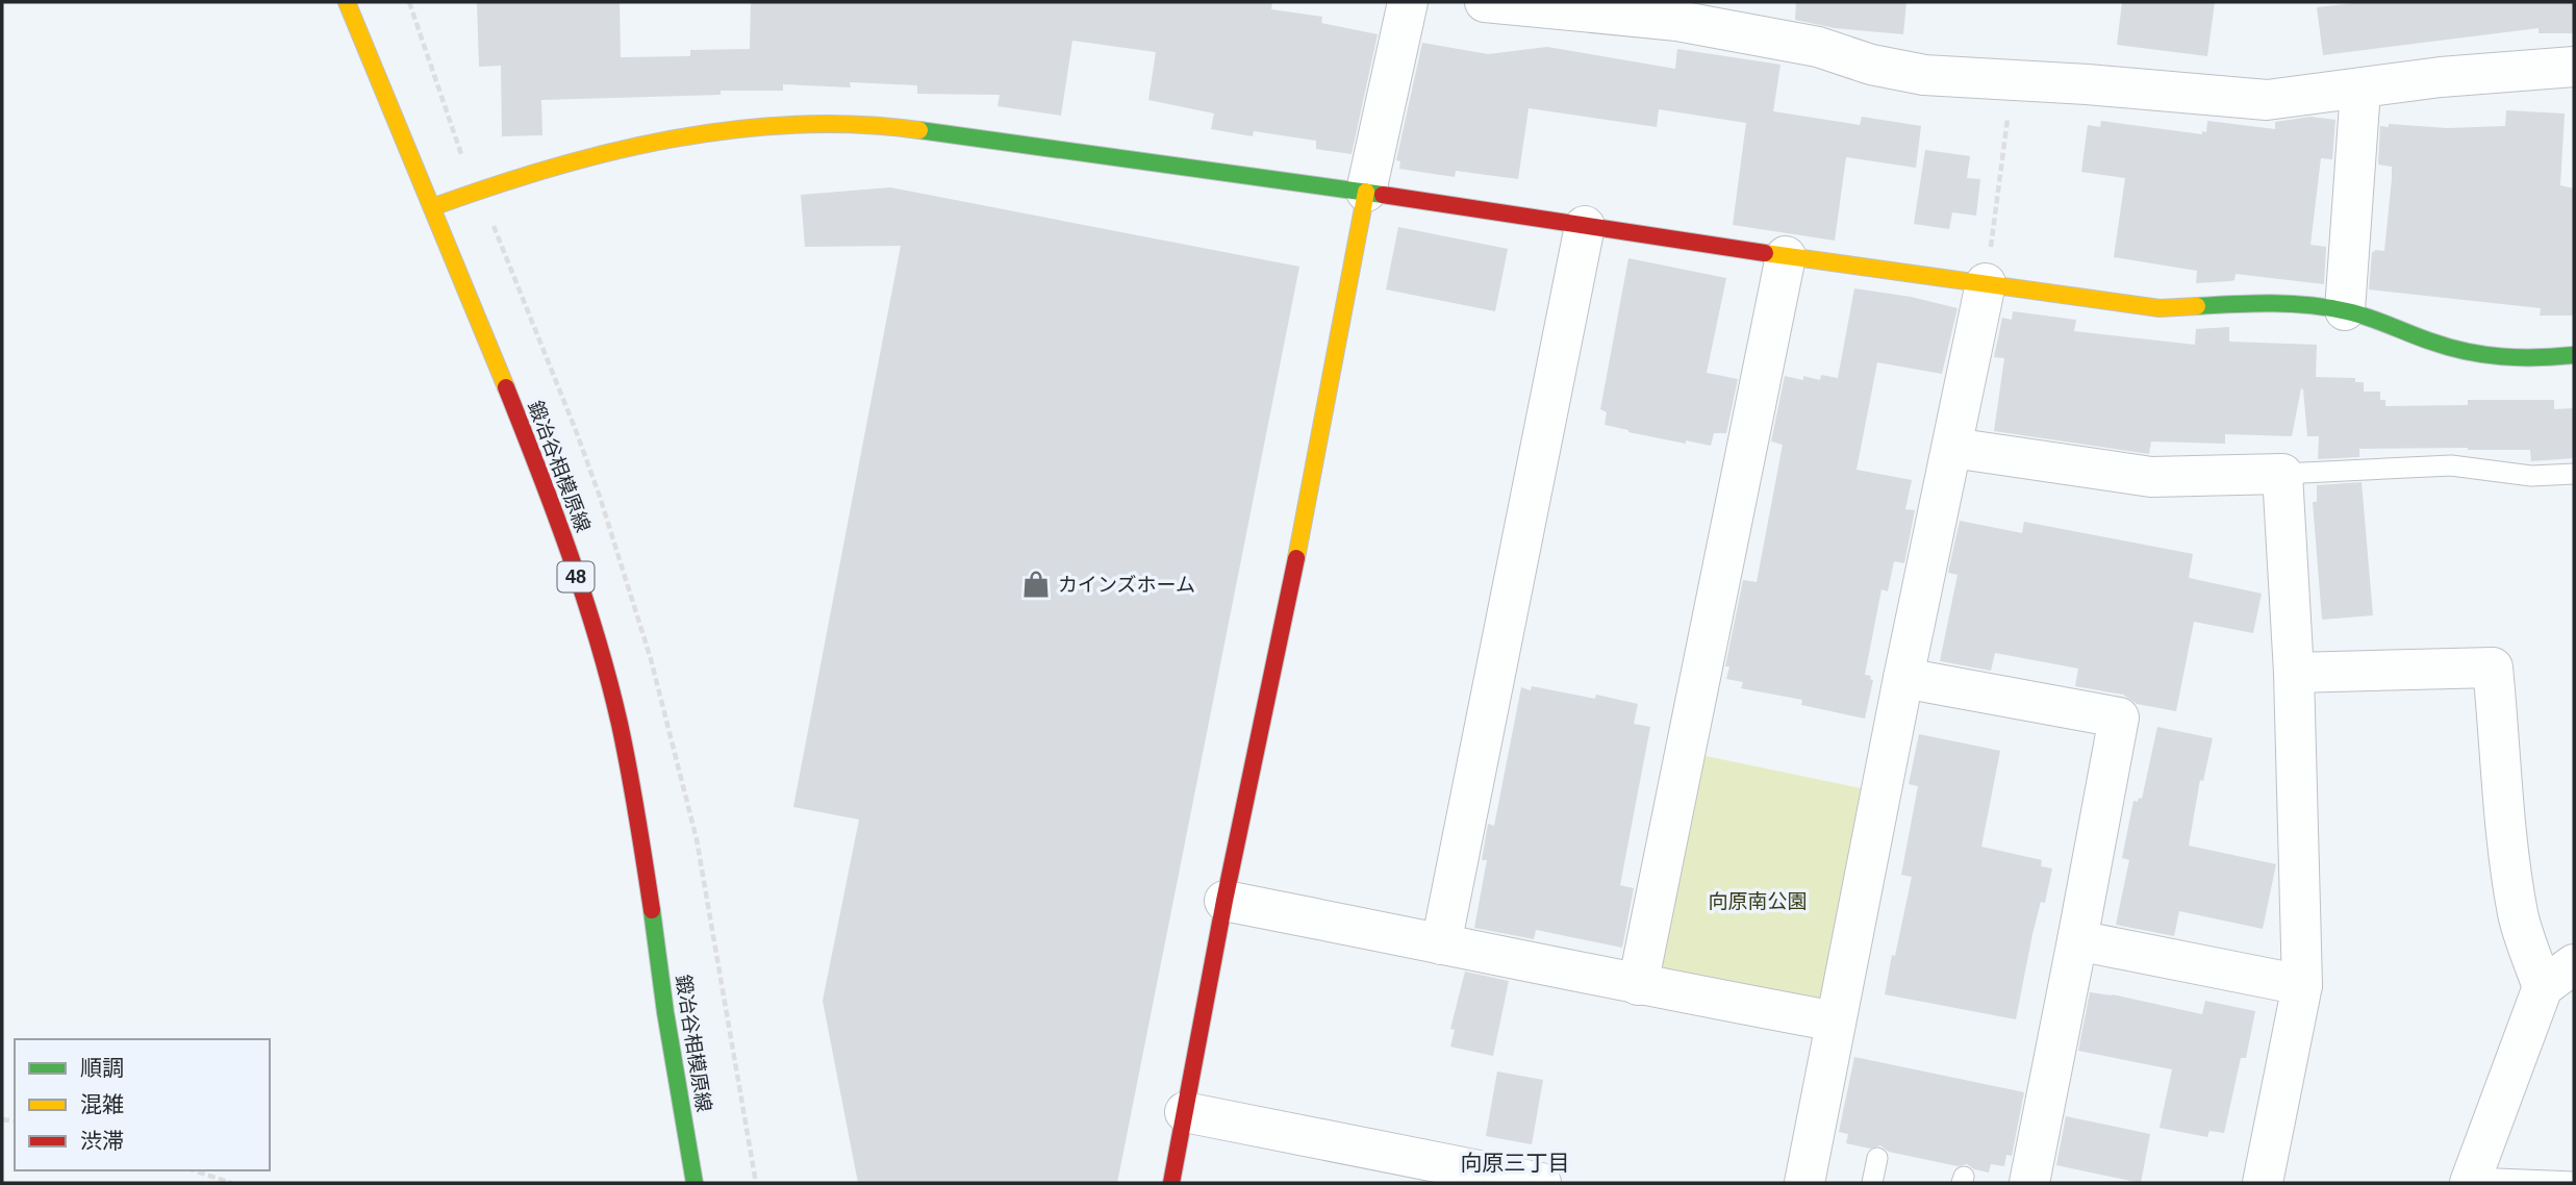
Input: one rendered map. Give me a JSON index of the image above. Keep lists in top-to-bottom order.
{
  "streets": {
    "street": ["鍛冶谷相模原線", "48"]
  },
  "districts": ["向原三丁目"],
  "parks": ["向原南公園"],
  "places": {
    "shop": ["カインズホーム"]
  },
  "legend": ["順調", "混雑", "渋滞"]
}
